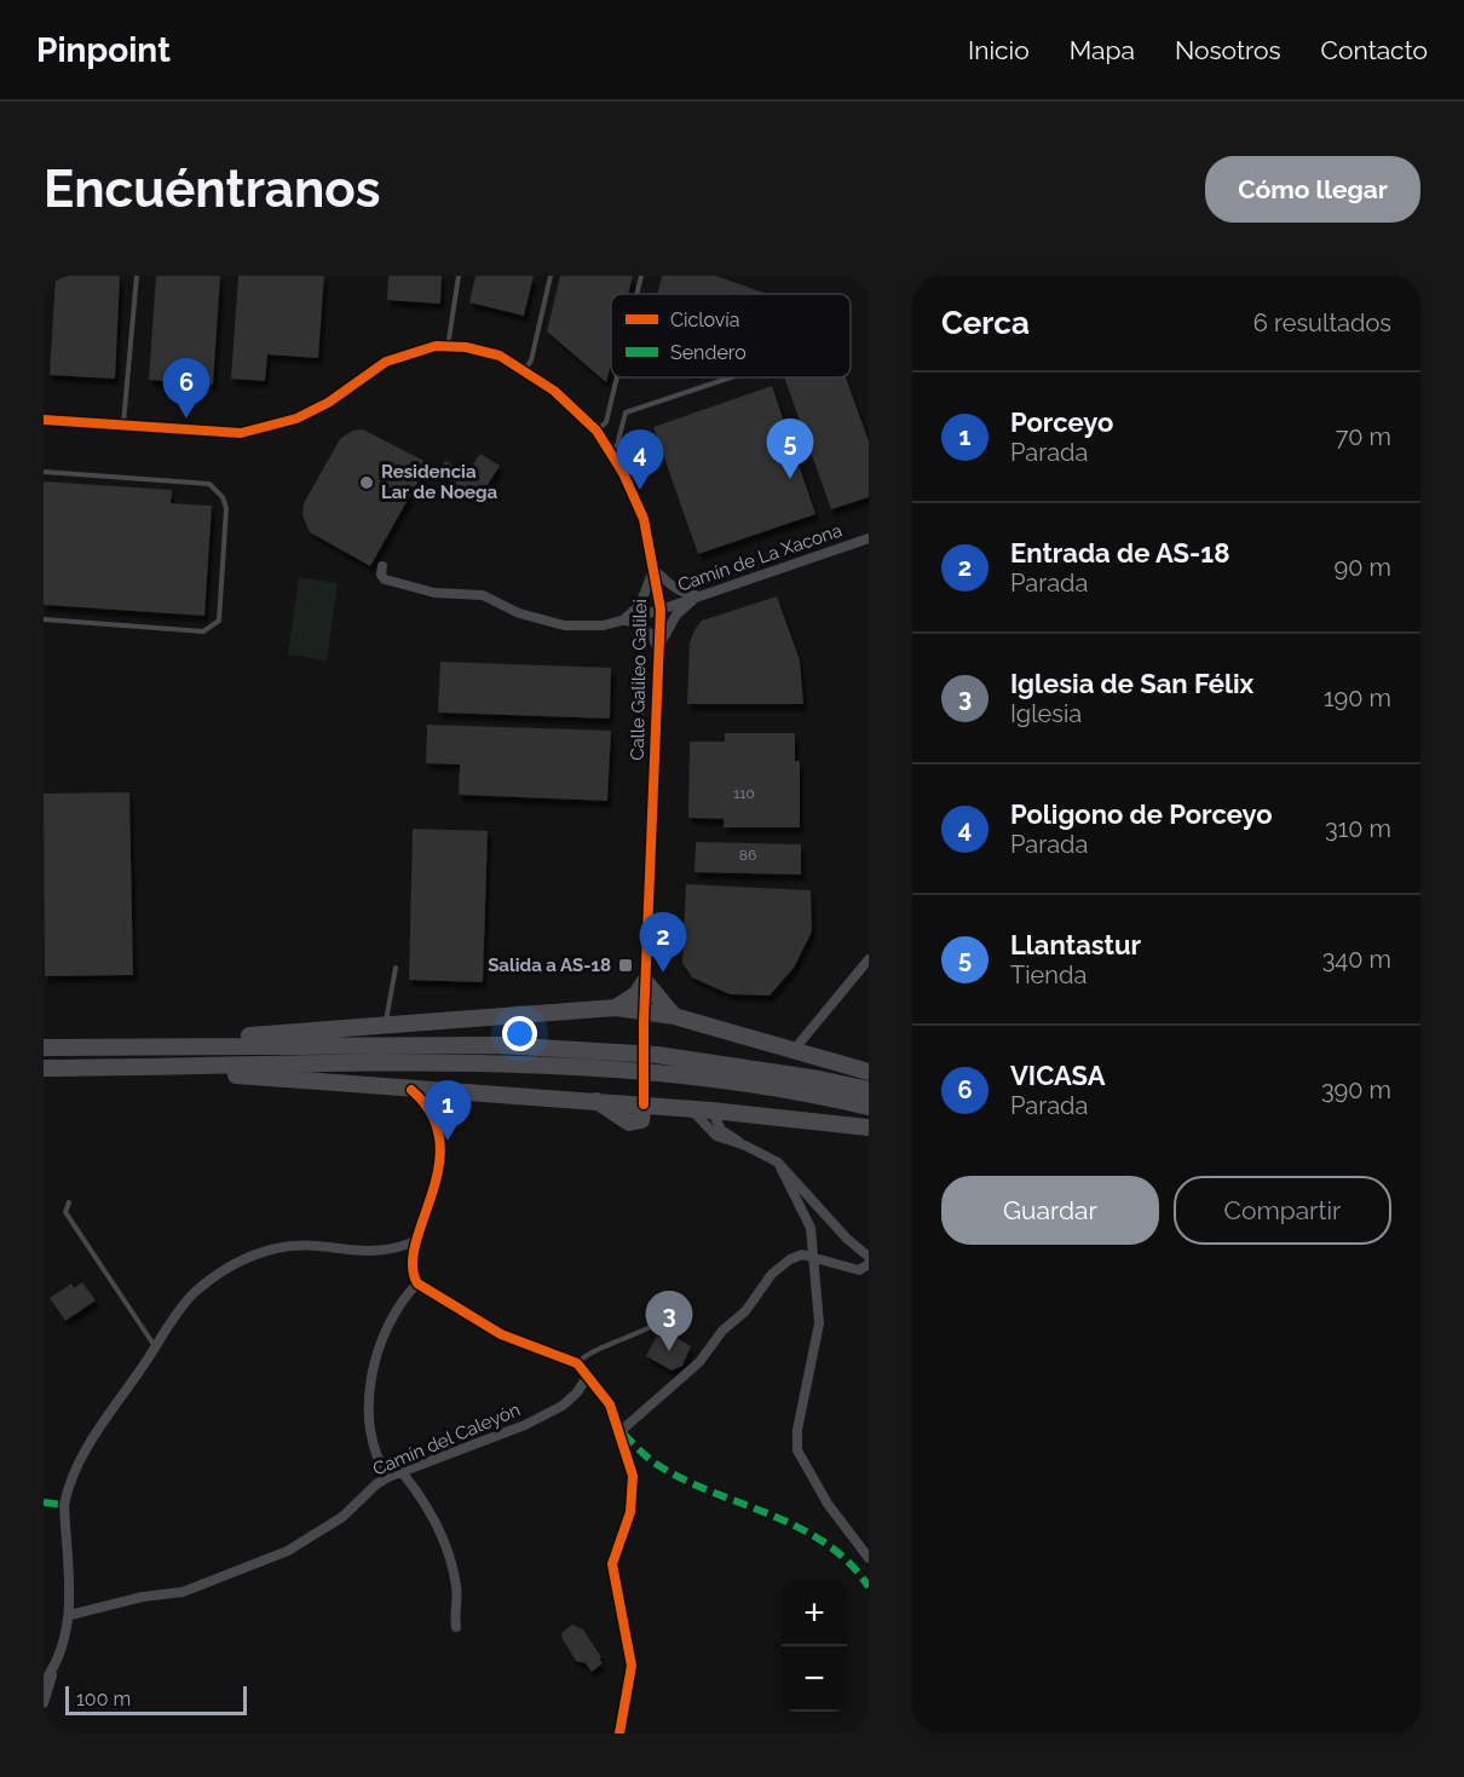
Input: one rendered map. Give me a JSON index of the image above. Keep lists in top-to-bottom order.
{
  "streets": {
    "street": ["Camín de La Xacona", "Calle Galileo Galilei", "Camín del Caleyón"]
  },
  "crossings": [
    ["Camín de La Xacona", "Calle Galileo Galilei"]
  ],
  "places": {
    "other": ["Residencia Lar de Noega"],
    "transit": ["Salida a AS-18"]
  },
  "house_numbers": ["110", "86"],
  "legend": ["Ciclovía", "Sendero"],
  "scale_bar": "100 m",
  "page": {
    "header": "Pinpoint",
    "nav": [
      "Inicio",
      "Mapa",
      "Nosotros",
      "Contacto"
    ],
    "buttons": [
      "Cómo llegar",
      ["Guardar", "Compartir"]
    ],
    "title": "Encuéntranos",
    "heading": ["Cerca", "6 resultados"],
    "pins": [
      "6",
      "5",
      "4",
      "2",
      "1",
      "3"
    ],
    "list": [
      {
        "mark": "1",
        "name": "Porceyo",
        "note": "Parada",
        "value": "70 m"
      },
      {
        "mark": "2",
        "name": "Entrada de AS-18",
        "note": "Parada",
        "value": "90 m"
      },
      {
        "mark": "3",
        "name": "Iglesia de San Félix",
        "note": "Iglesia",
        "value": "190 m"
      },
      {
        "mark": "4",
        "name": "Poligono de Porceyo",
        "note": "Parada",
        "value": "310 m"
      },
      {
        "mark": "5",
        "name": "Llantastur",
        "note": "Tienda",
        "value": "340 m"
      },
      {
        "mark": "6",
        "name": "VICASA",
        "note": "Parada",
        "value": "390 m"
      }
    ],
    "map_buttons": ["+", "−"],
    "scale": "100 m"
  }
}
